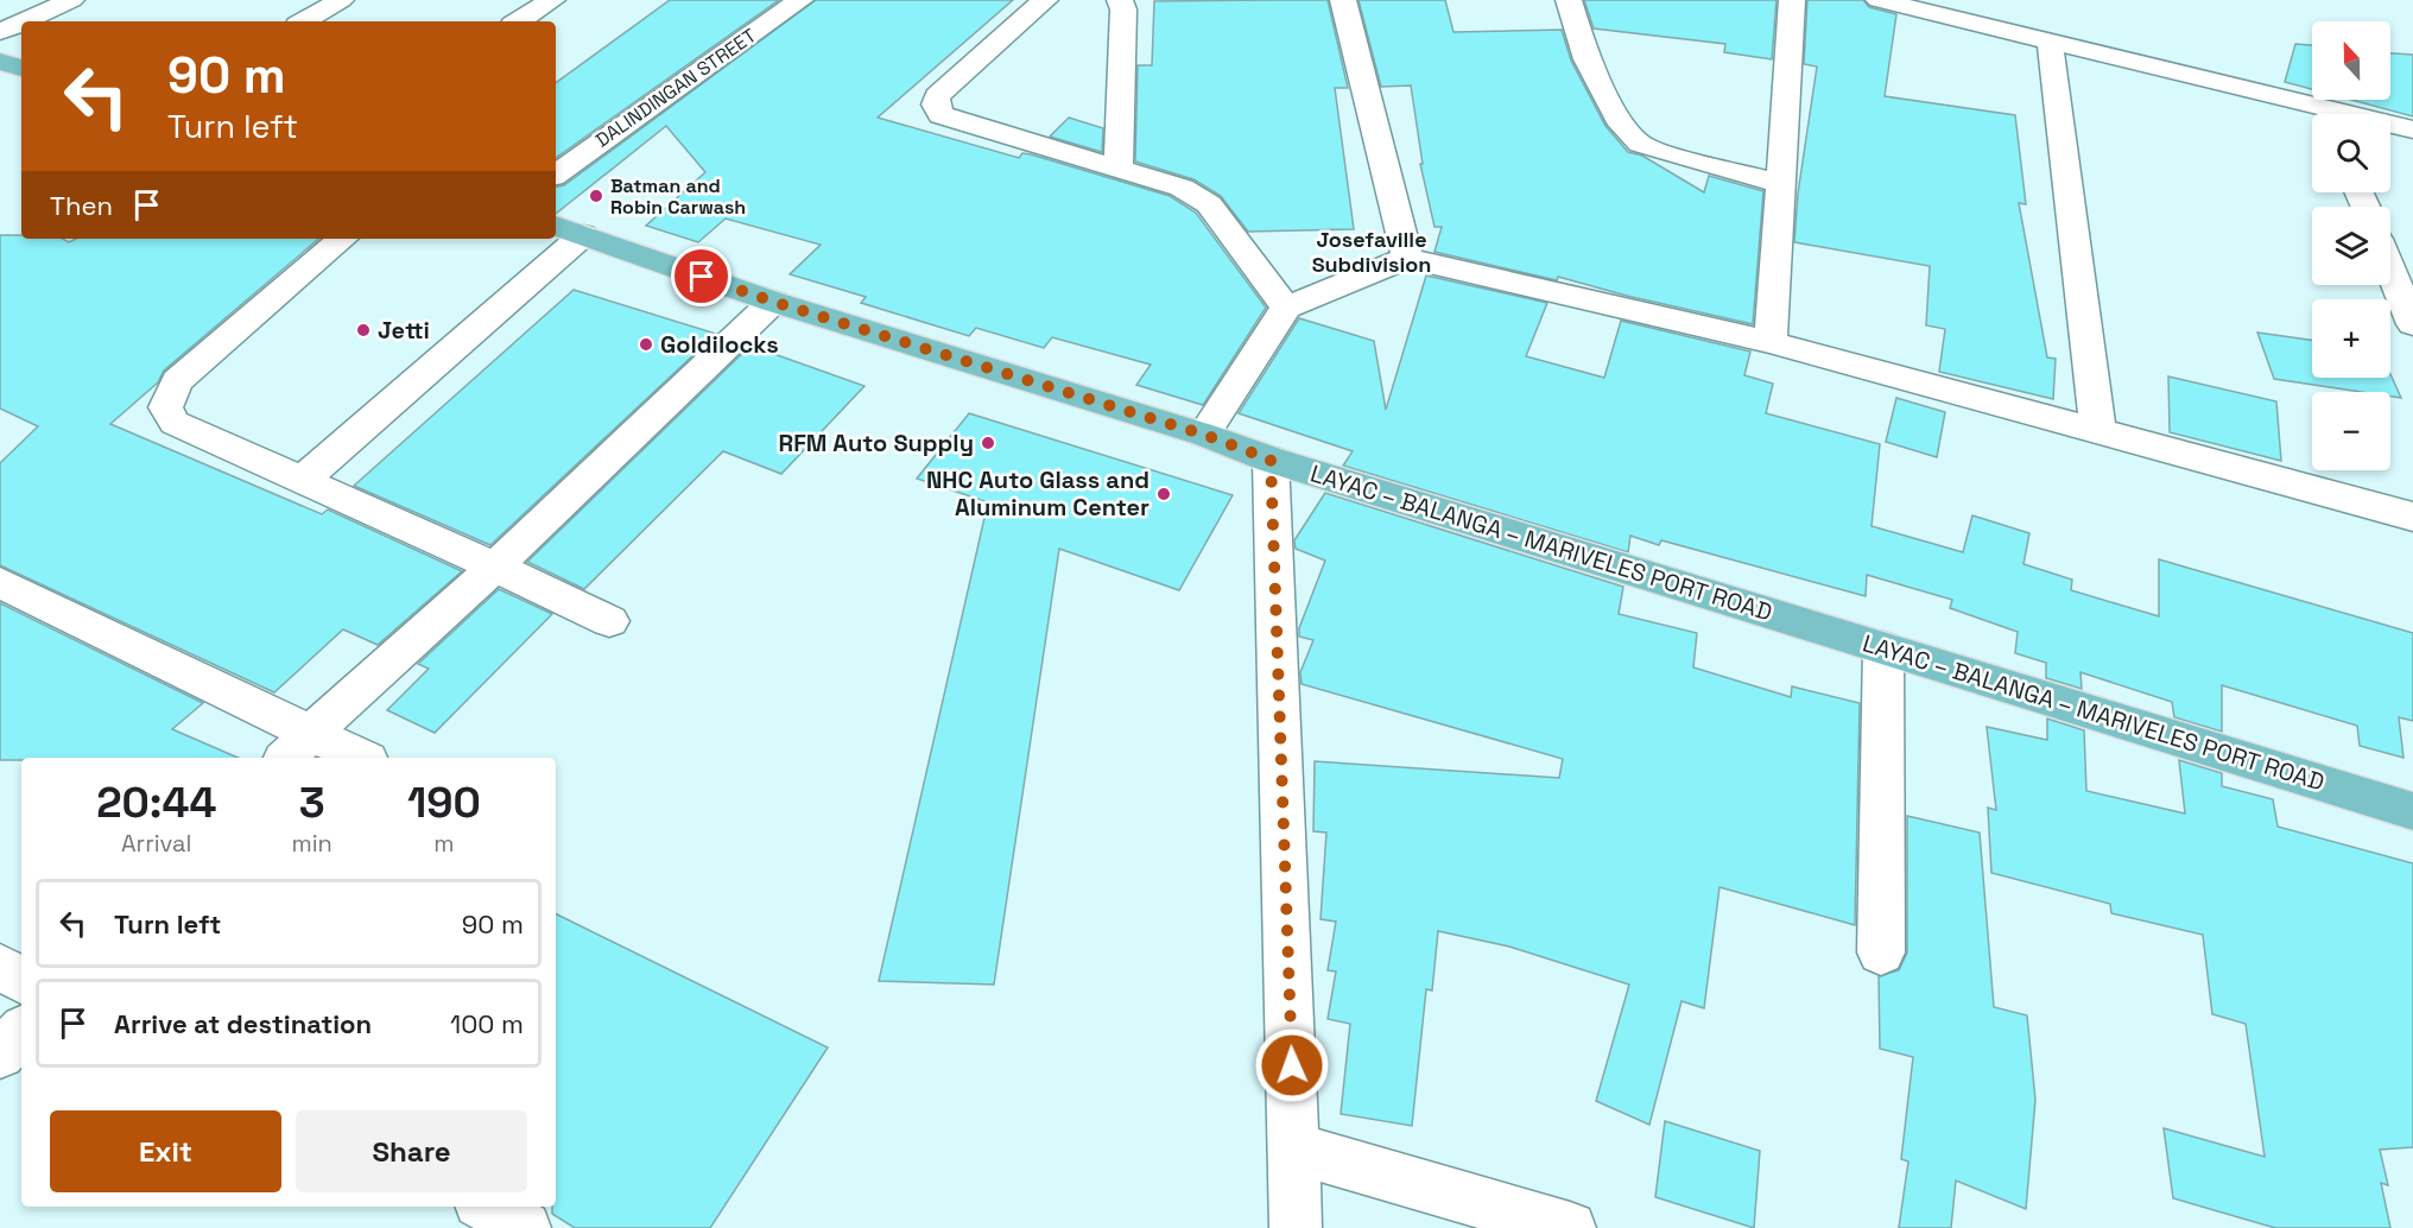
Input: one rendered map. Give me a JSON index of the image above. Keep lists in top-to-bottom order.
{
  "streets": {
    "main road": ["LAYAC – BALANGA – MARIVELES PORT ROAD"],
    "street": ["DALINDINGAN STREET"]
  },
  "districts": ["Josefaville Subdivision"],
  "places": [
    "Batman and Robin Carwash",
    "Jetti",
    "Goldilocks",
    "RFM Auto Supply",
    "NHC Auto Glass and Aluminum Center"
  ],
  "north": "top",
  "page": {
    "map_buttons": ["+", "−"],
    "turn": ["90 m", "Turn left"],
    "then": "Then",
    "eta": [
      "20:44",
      "Arrival",
      "3",
      "min",
      "190",
      "m"
    ],
    "list": [
      {
        "name": "Turn left",
        "value": "90 m"
      },
      {
        "name": "Arrive at destination",
        "value": "100 m"
      }
    ],
    "buttons": ["Exit", "Share"]
  }
}
